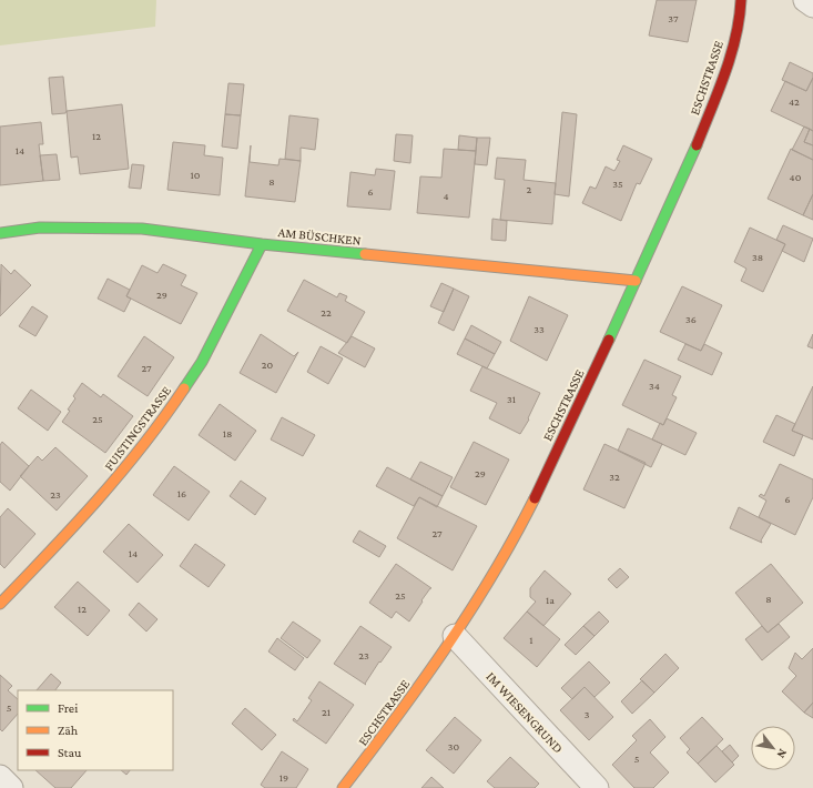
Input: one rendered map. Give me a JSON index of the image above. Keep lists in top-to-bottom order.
{
  "streets": {
    "street": [
      "ESCHSTRASSE",
      "AM BÜSCHKEN",
      "FUISTINGSTRASSE",
      "IM WIESENGRUND"
    ]
  },
  "crossings": [
    ["ESCHSTRASSE", "AM BÜSCHKEN"],
    ["ESCHSTRASSE", "IM WIESENGRUND"],
    ["AM BÜSCHKEN", "FUISTINGSTRASSE"]
  ],
  "house_numbers": [
    "37",
    "42",
    "12",
    "14",
    "10",
    "40",
    "8",
    "35",
    "2",
    "6",
    "4",
    "38",
    "29",
    "22",
    "36",
    "33",
    "20",
    "27",
    "34",
    "31",
    "25",
    "18",
    "29",
    "32",
    "16",
    "23",
    "6",
    "27",
    "14",
    "25",
    "8",
    "1a",
    "12",
    "1",
    "23",
    "5",
    "21",
    "3",
    "30",
    "5",
    "19"
  ],
  "legend": ["Frei", "Zäh", "Stau"],
  "north": "bottom right"
}
